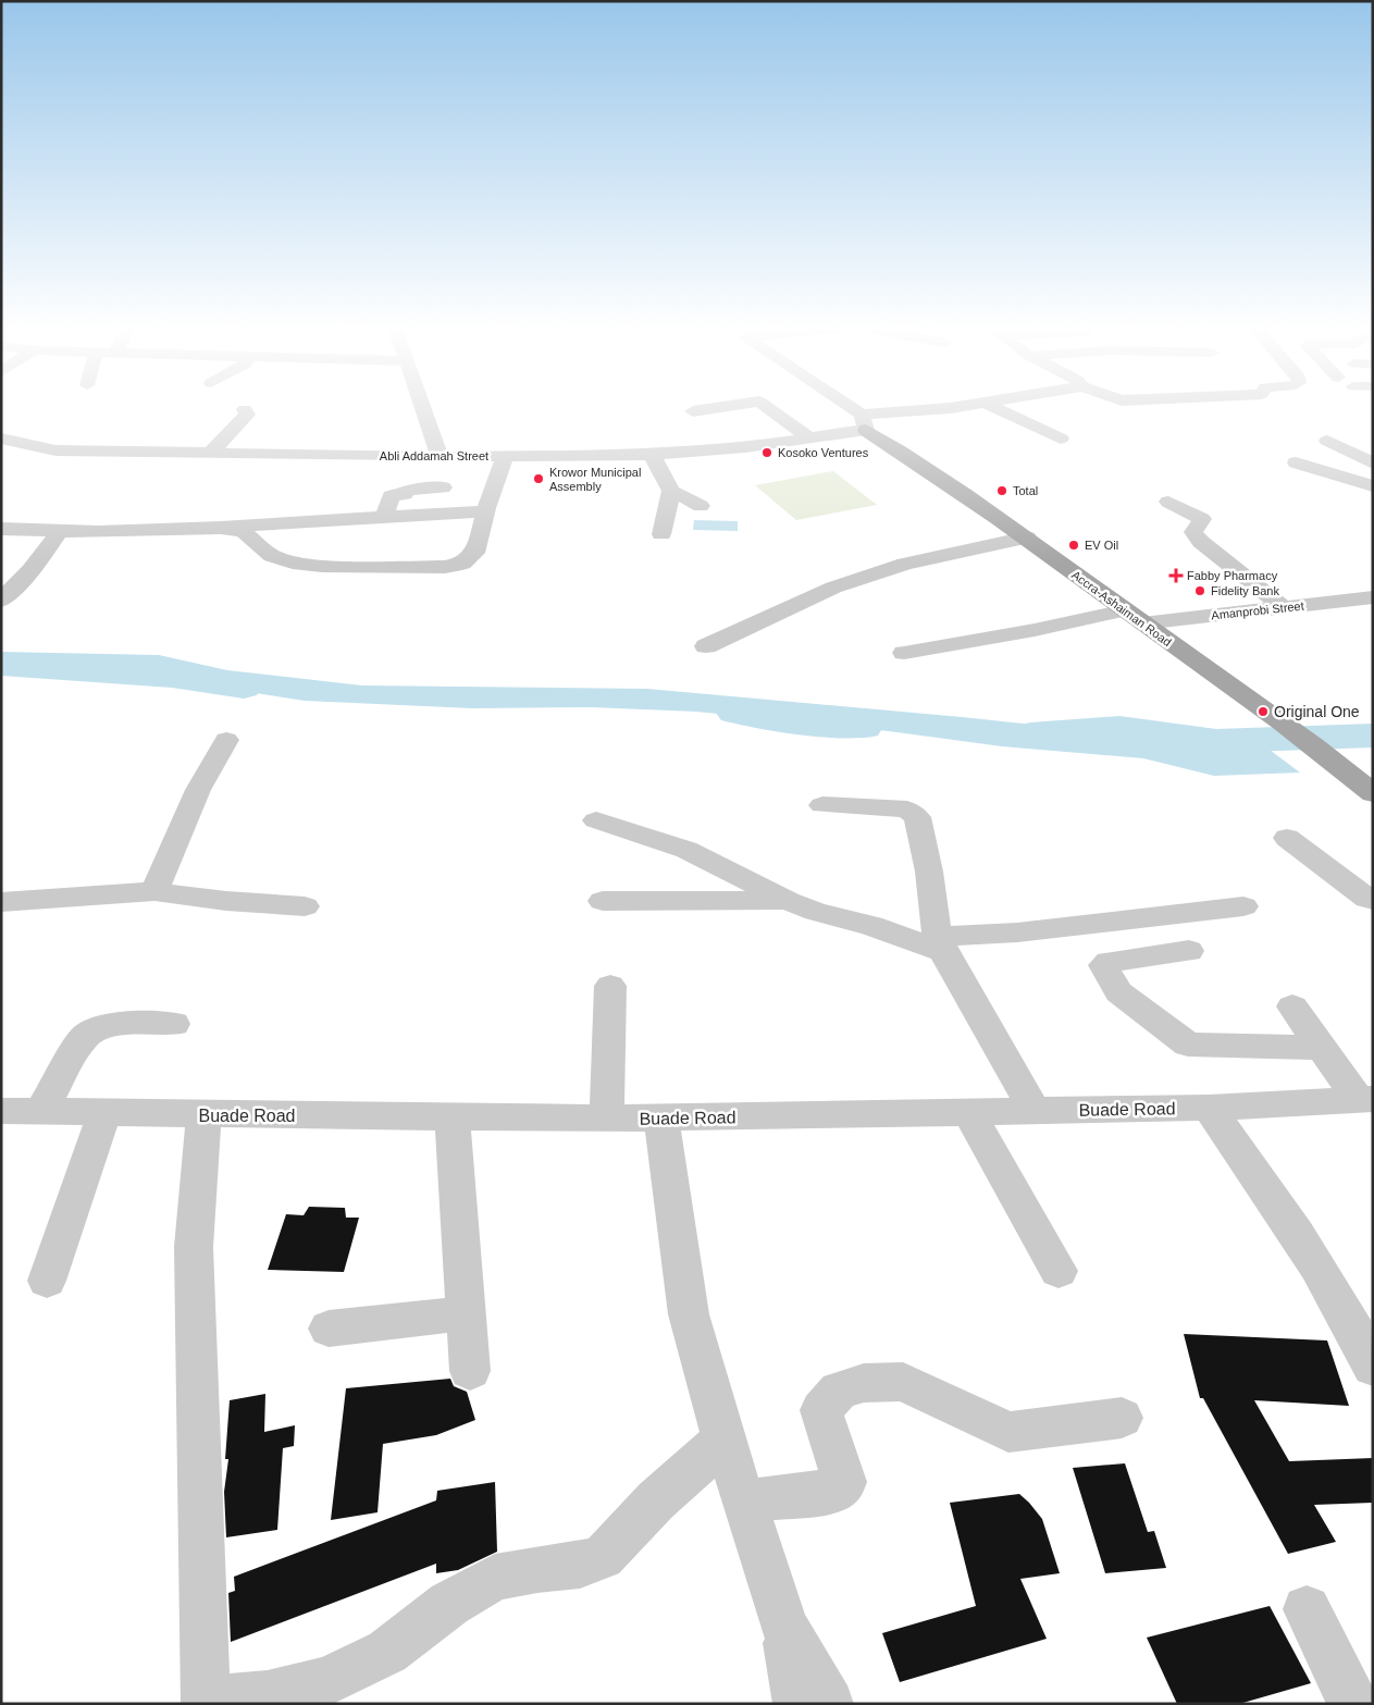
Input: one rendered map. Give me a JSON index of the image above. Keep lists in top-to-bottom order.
{
  "streets": {
    "main road": ["Accra-Ashaiman Road"],
    "street": ["Abli Addamah Street", "Amanprobi Street", "Buade Road"]
  },
  "crossings": [
    ["Abli Addamah Street", "Accra-Ashaiman Road"],
    ["Accra-Ashaiman Road", "Amanprobi Street"]
  ],
  "places": {
    "other": [
      "Kosoko Ventures",
      "Krowor Municipal Assembly",
      "Total",
      "EV Oil",
      "Fidelity Bank",
      "Original One"
    ],
    "health": ["Fabby Pharmacy"]
  }
}
